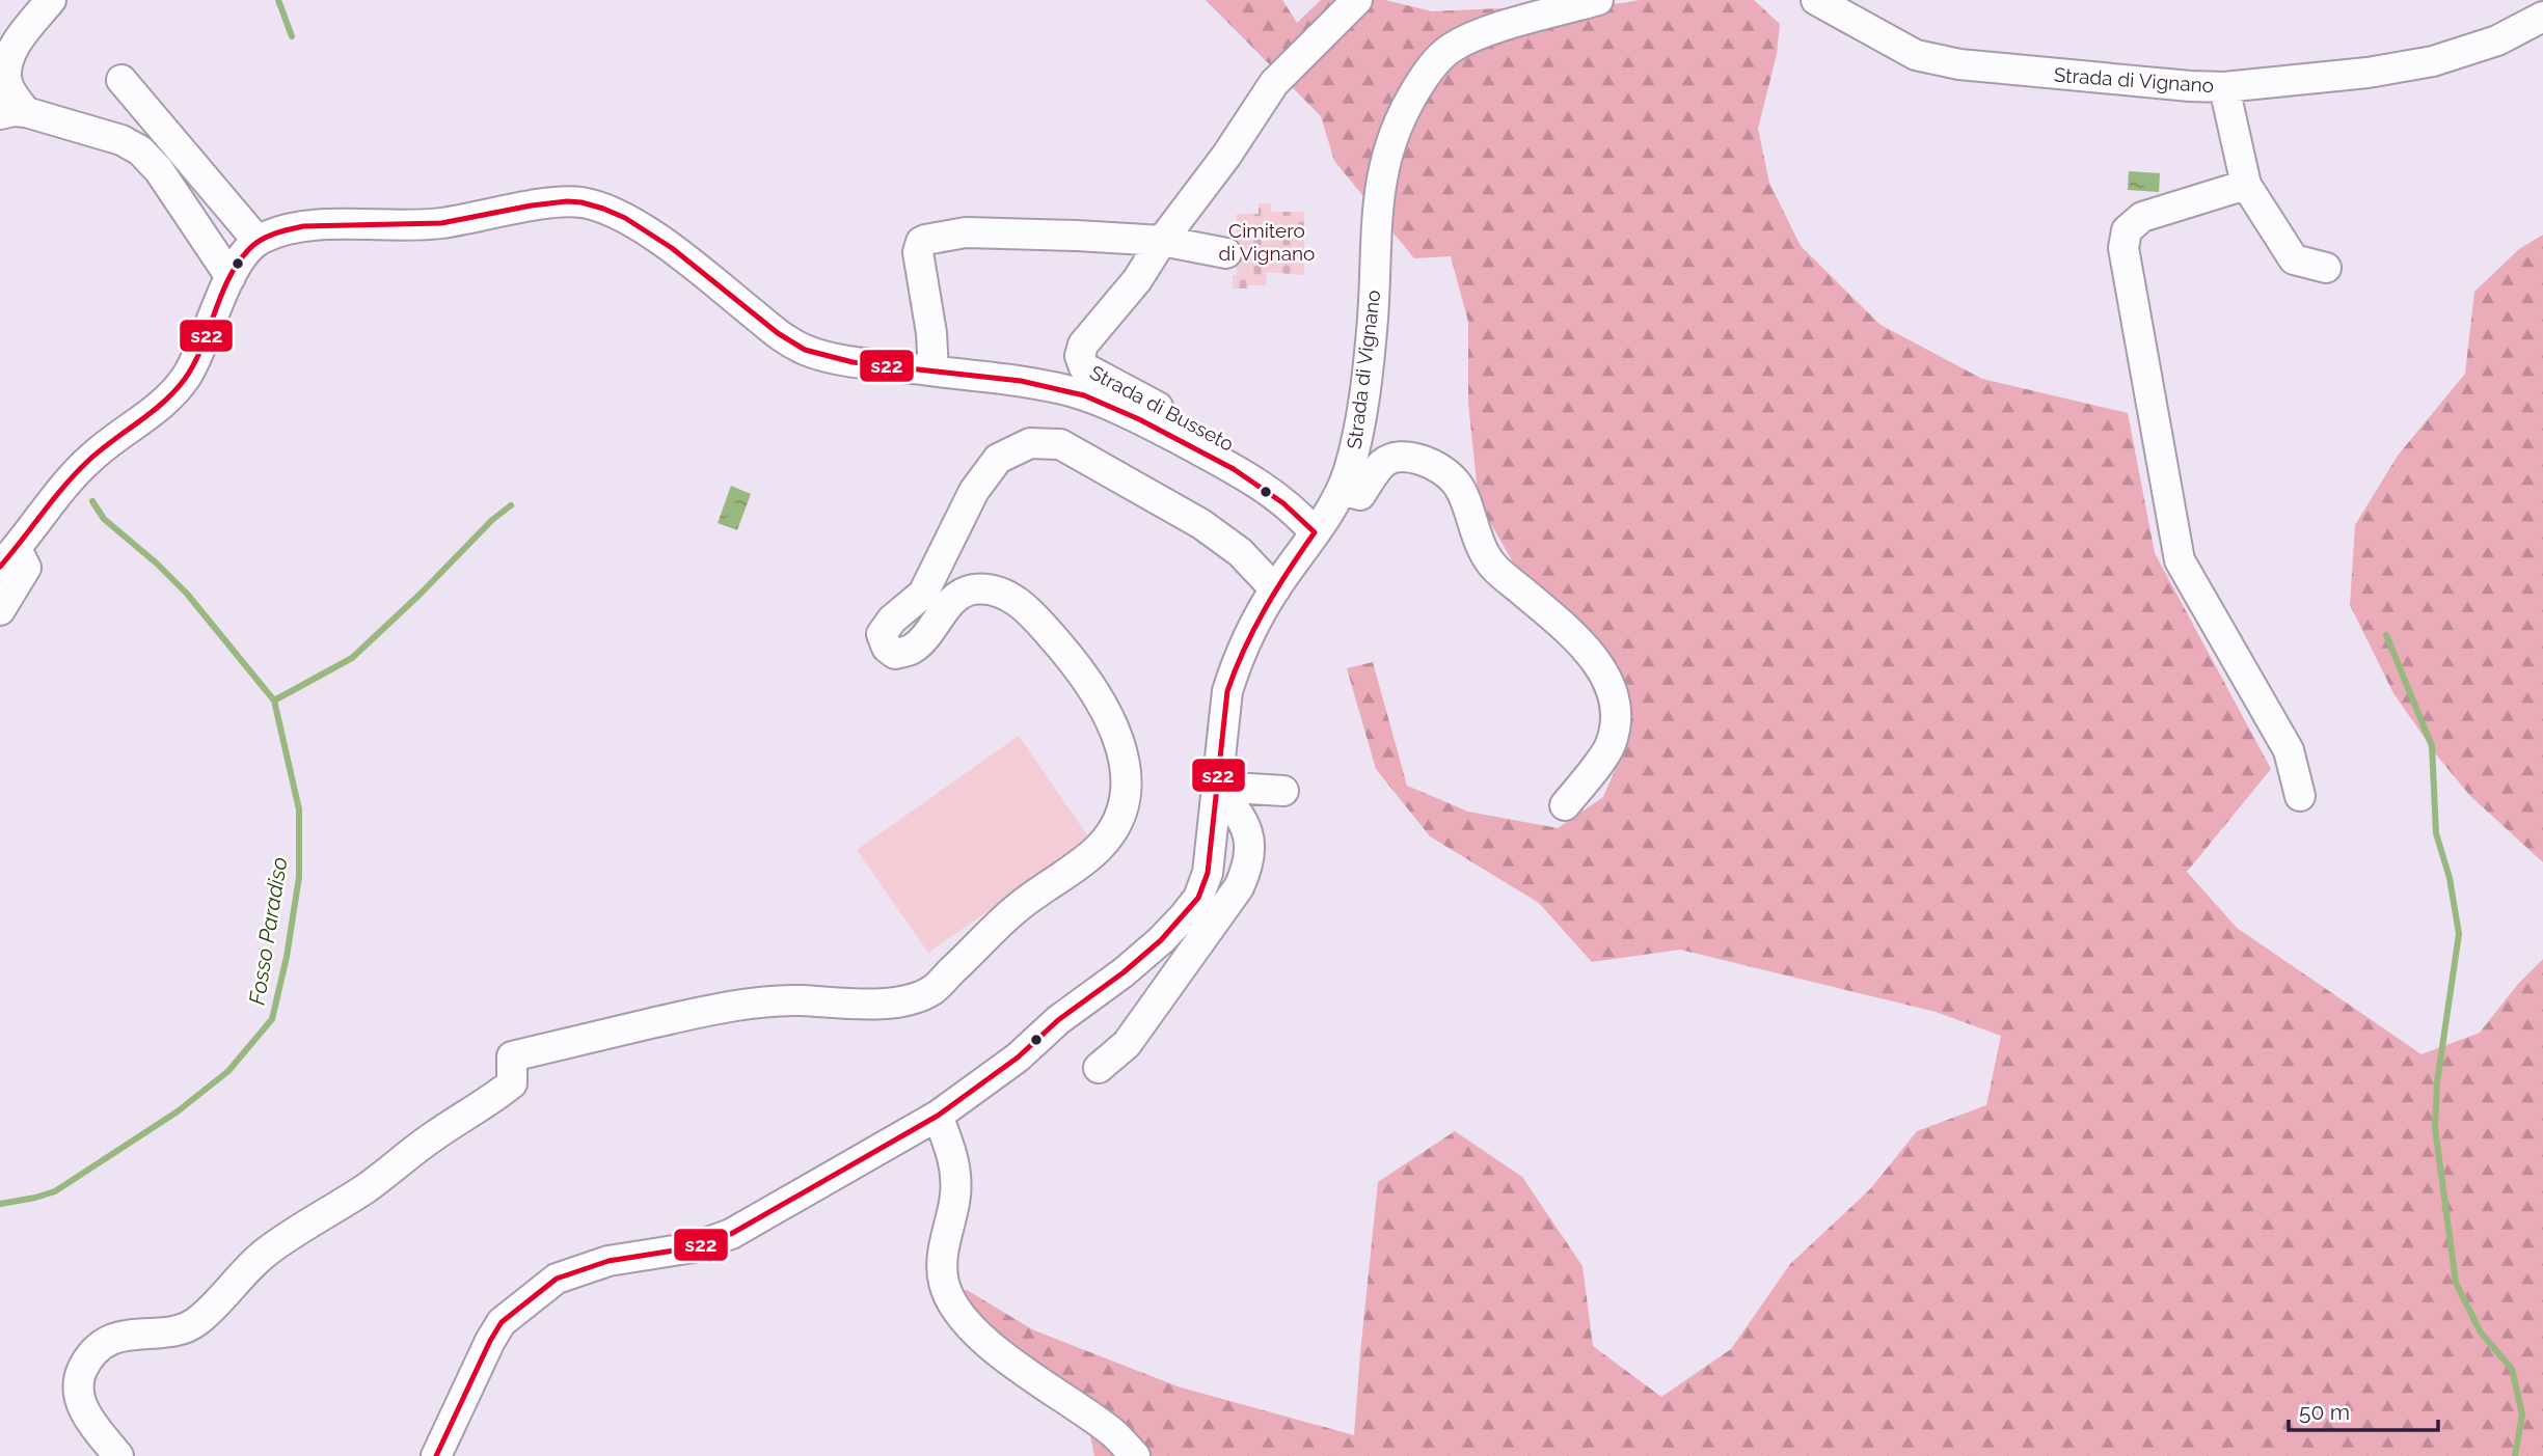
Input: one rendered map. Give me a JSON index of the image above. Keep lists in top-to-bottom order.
{
  "streets": {
    "street": ["Strada di Vignano", "Strada di Busseto"]
  },
  "crossings": [
    ["Strada di Vignano", "Strada di Busseto"]
  ],
  "water": ["Fosso Paradiso"],
  "parks": ["Cimitero di Vignano"],
  "lines": ["transit line s22"],
  "scale_bar": "50 m"
}
